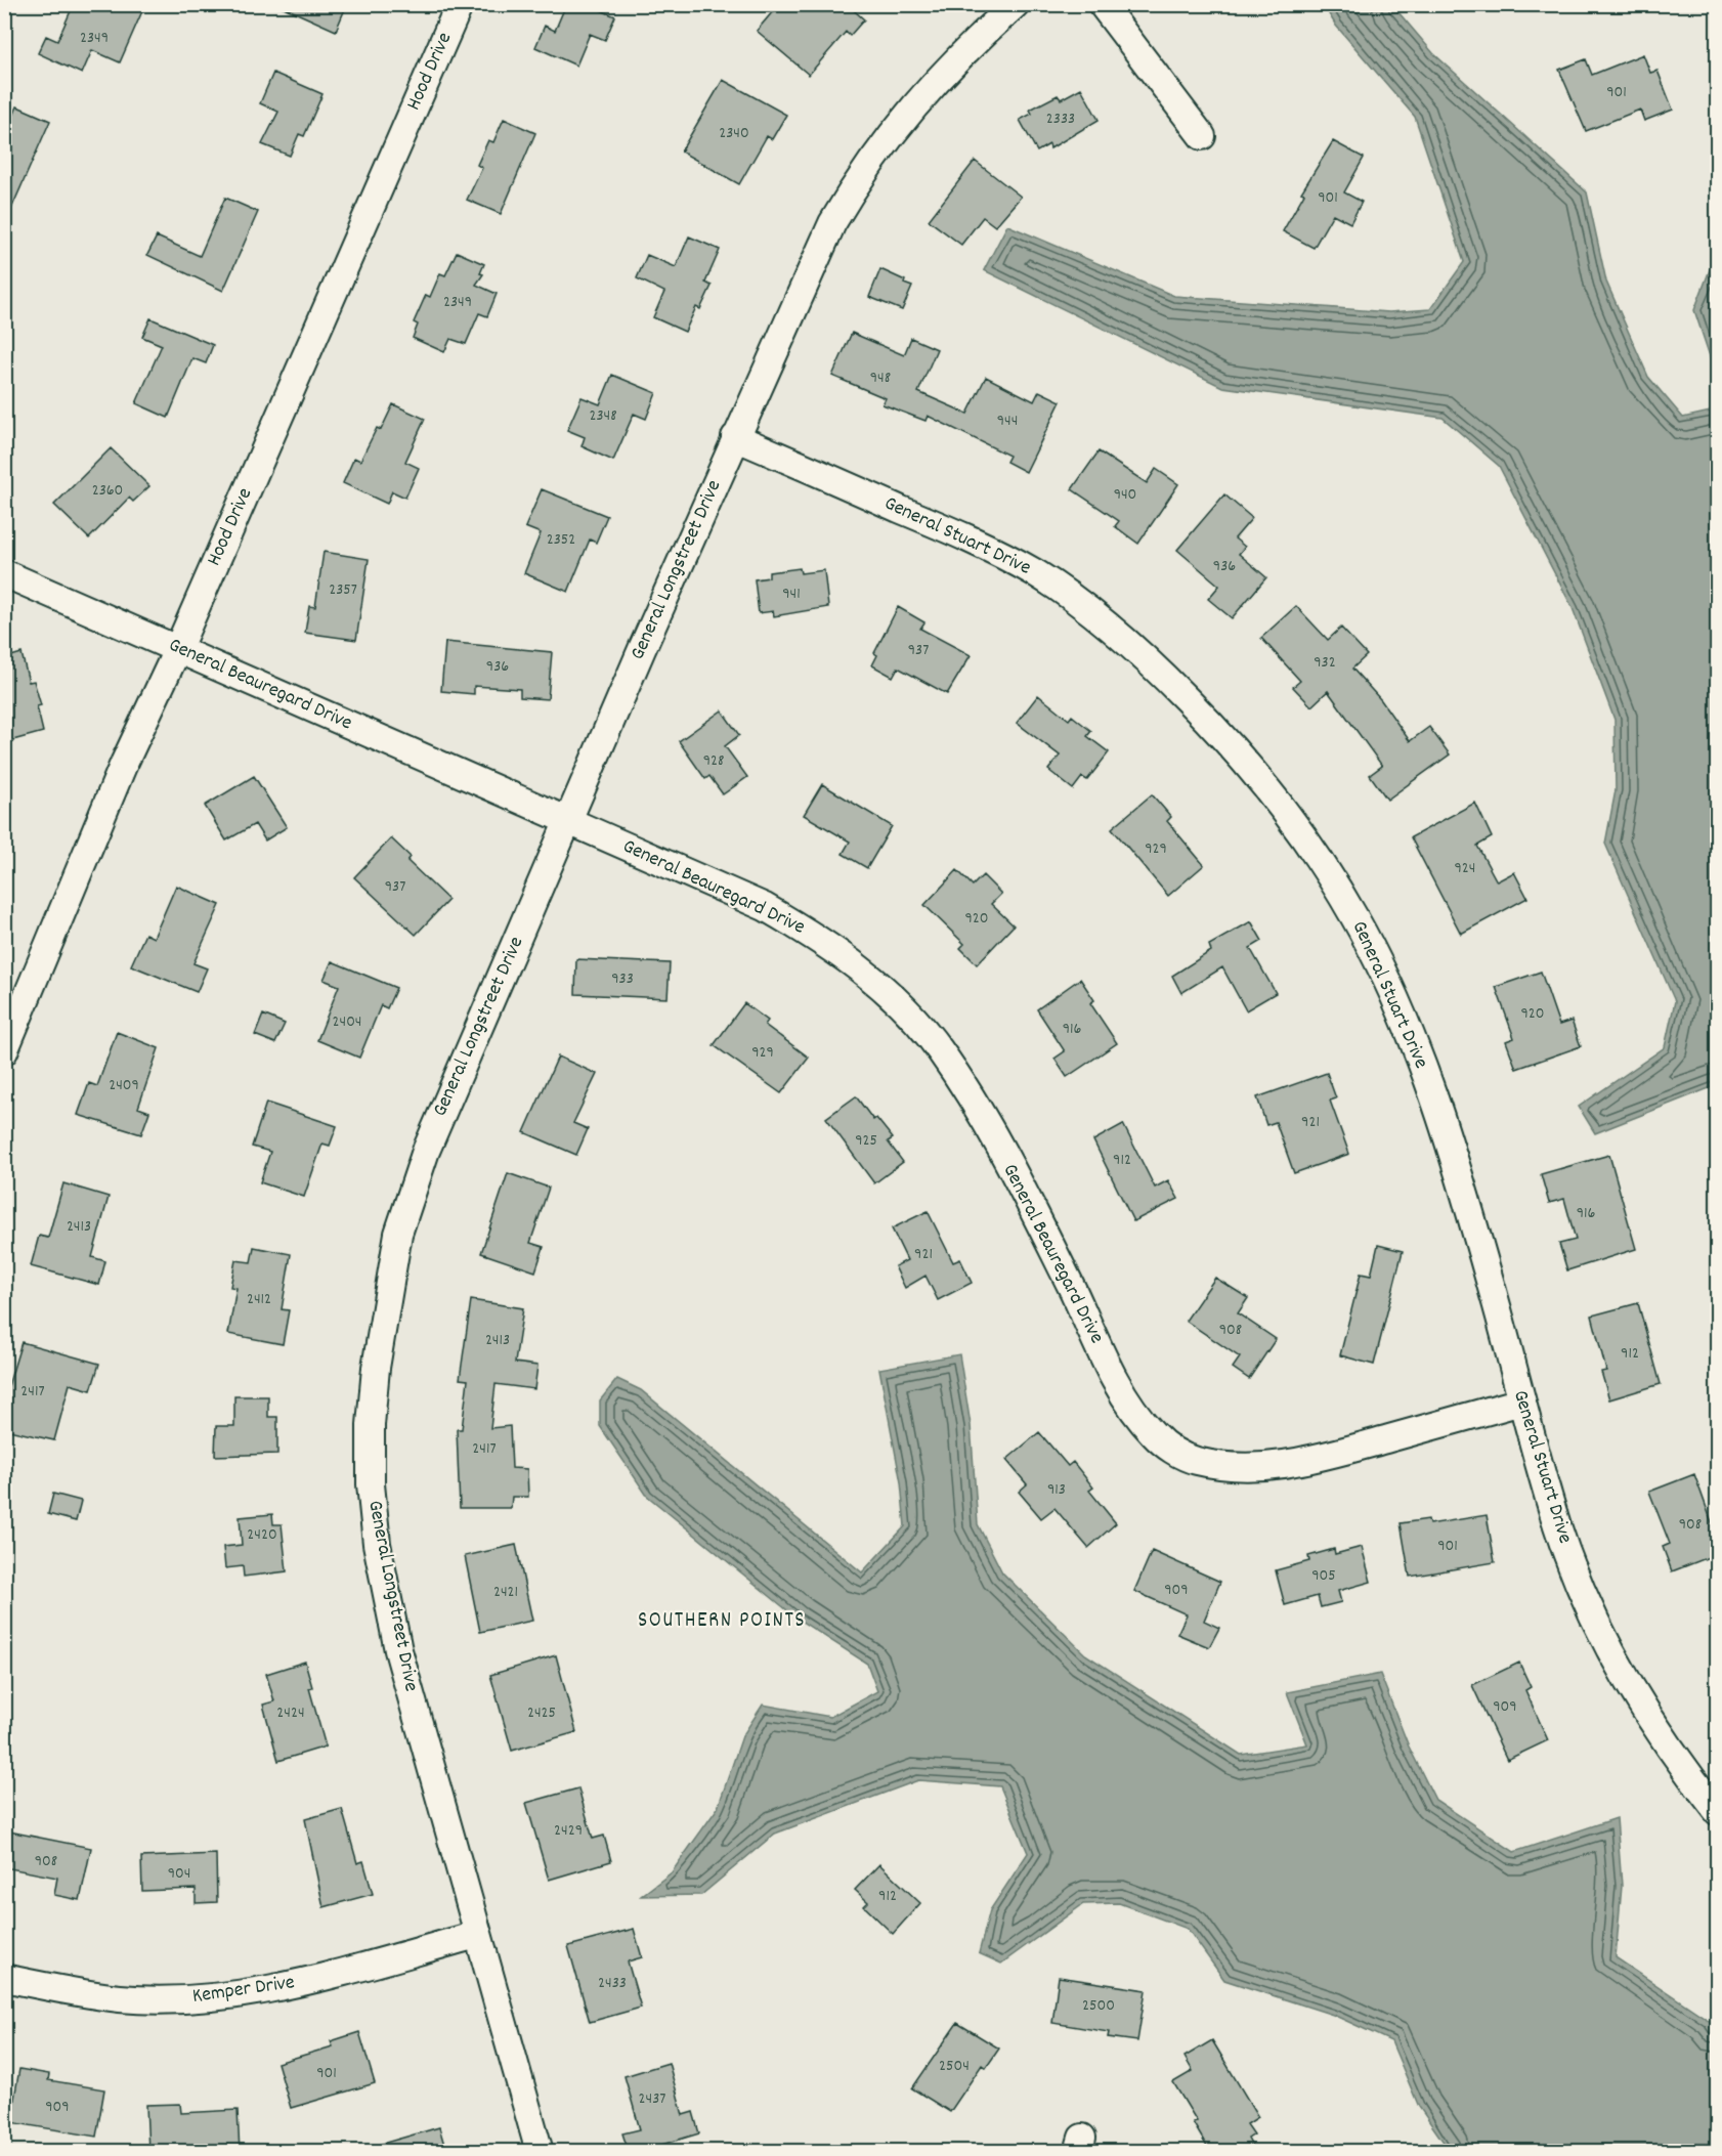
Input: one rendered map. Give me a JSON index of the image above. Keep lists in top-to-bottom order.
{
  "streets": {
    "street": [
      "Hood Drive",
      "General Stuart Drive",
      "General Longstreet Drive",
      "General Beauregard Drive",
      "Kemper Drive"
    ]
  },
  "crossings": [
    ["Hood Drive", "General Beauregard Drive"],
    ["General Stuart Drive", "General Longstreet Drive"],
    ["General Stuart Drive", "General Beauregard Drive"],
    ["General Longstreet Drive", "General Beauregard Drive"],
    ["General Longstreet Drive", "Kemper Drive"]
  ],
  "districts": ["SOUTHERN POINTS"],
  "house_numbers": [
    "2349",
    "901",
    "2333",
    "2340",
    "901",
    "2349",
    "948",
    "2348",
    "944",
    "2360",
    "940",
    "2352",
    "936",
    "2357",
    "941",
    "937",
    "932",
    "936",
    "928",
    "929",
    "924",
    "937",
    "920",
    "933",
    "920",
    "2404",
    "916",
    "929",
    "2409",
    "921",
    "925",
    "912",
    "916",
    "2413",
    "921",
    "2412",
    "908",
    "2413",
    "912",
    "2417",
    "2417",
    "913",
    "908",
    "2420",
    "901",
    "905",
    "909",
    "2421",
    "909",
    "2424",
    "2425",
    "2429",
    "908",
    "904",
    "912",
    "2433",
    "2500",
    "2504",
    "901",
    "2437",
    "909"
  ]
}
